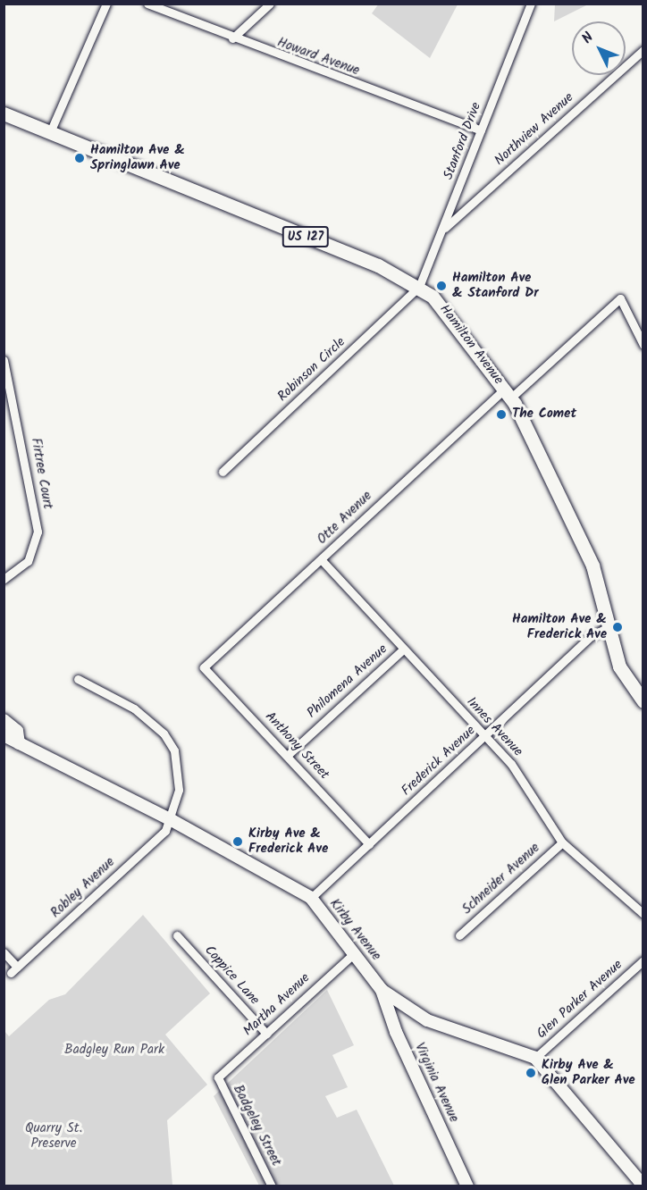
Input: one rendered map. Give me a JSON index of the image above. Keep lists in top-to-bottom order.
{
  "streets": {
    "main road": ["US 127", "Hamilton Avenue"],
    "street": [
      "Howard Avenue",
      "Northview Avenue",
      "Stanford Drive",
      "Robinson Circle",
      "Firtree Court",
      "Otte Avenue",
      "Philomena Avenue",
      "Innes Avenue",
      "Anthony Street",
      "Frederick Avenue",
      "Schneider Avenue",
      "Robley Avenue",
      "Kirby Avenue",
      "Coppice Lane",
      "Glen Parker Avenue",
      "Martha Avenue",
      "Virginia Avenue",
      "Badgeley Street"
    ]
  },
  "crossings": [
    ["Howard Avenue", "Stanford Drive"],
    ["Northview Avenue", "Stanford Drive"],
    ["Stanford Drive", "Hamilton Avenue"],
    ["Stanford Drive", "Robinson Circle"],
    ["Hamilton Avenue", "Robinson Circle"],
    ["Hamilton Avenue", "Otte Avenue"],
    ["Hamilton Avenue", "Frederick Avenue"],
    ["Otte Avenue", "Innes Avenue"],
    ["Otte Avenue", "Anthony Street"],
    ["Philomena Avenue", "Innes Avenue"],
    ["Philomena Avenue", "Anthony Street"],
    ["Innes Avenue", "Frederick Avenue"],
    ["Innes Avenue", "Schneider Avenue"],
    ["Anthony Street", "Frederick Avenue"],
    ["Frederick Avenue", "Kirby Avenue"],
    ["Robley Avenue", "Kirby Avenue"],
    ["Kirby Avenue", "Glen Parker Avenue"],
    ["Kirby Avenue", "Martha Avenue"],
    ["Kirby Avenue", "Virginia Avenue"],
    ["Coppice Lane", "Martha Avenue"],
    ["Martha Avenue", "Badgeley Street"]
  ],
  "parks": ["Badgley Run Park", "Quarry St. Preserve"],
  "places": [
    "Hamilton Ave & Springlawn Ave",
    "Hamilton Ave & Stanford Dr",
    "The Comet",
    "Hamilton Ave & Frederick Ave",
    "Kirby Ave & Frederick Ave",
    "Kirby Ave & Glen Parker Ave"
  ],
  "north": "top left"
}
